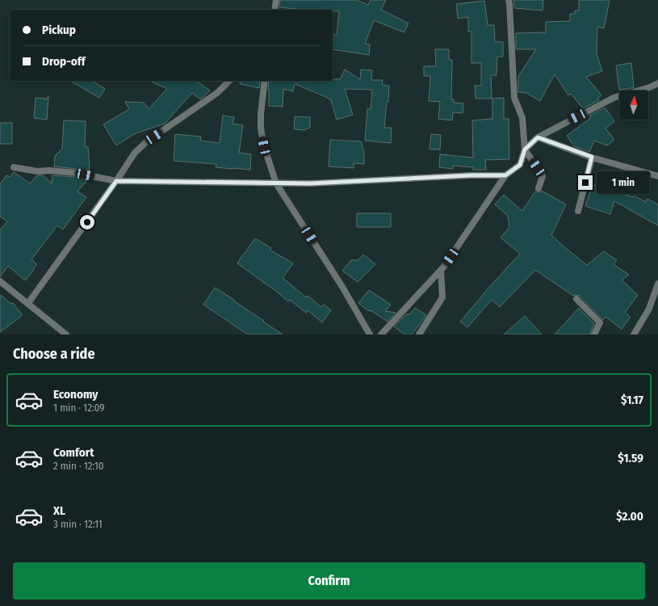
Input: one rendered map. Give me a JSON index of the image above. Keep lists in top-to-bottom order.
{
  "north": "top",
  "page": {
    "banner": ["Pickup", "Drop-off"],
    "bubble": "1 min",
    "heading": "Choose a ride",
    "list": [
      {
        "name": "Economy",
        "note": "1 min · 12:09",
        "value": "$1.17"
      },
      {
        "name": "Comfort",
        "note": "2 min · 12:10",
        "value": "$1.59"
      },
      {
        "name": "XL",
        "note": "3 min · 12:11",
        "value": "$2.00"
      }
    ],
    "buttons": "Confirm"
  }
}
